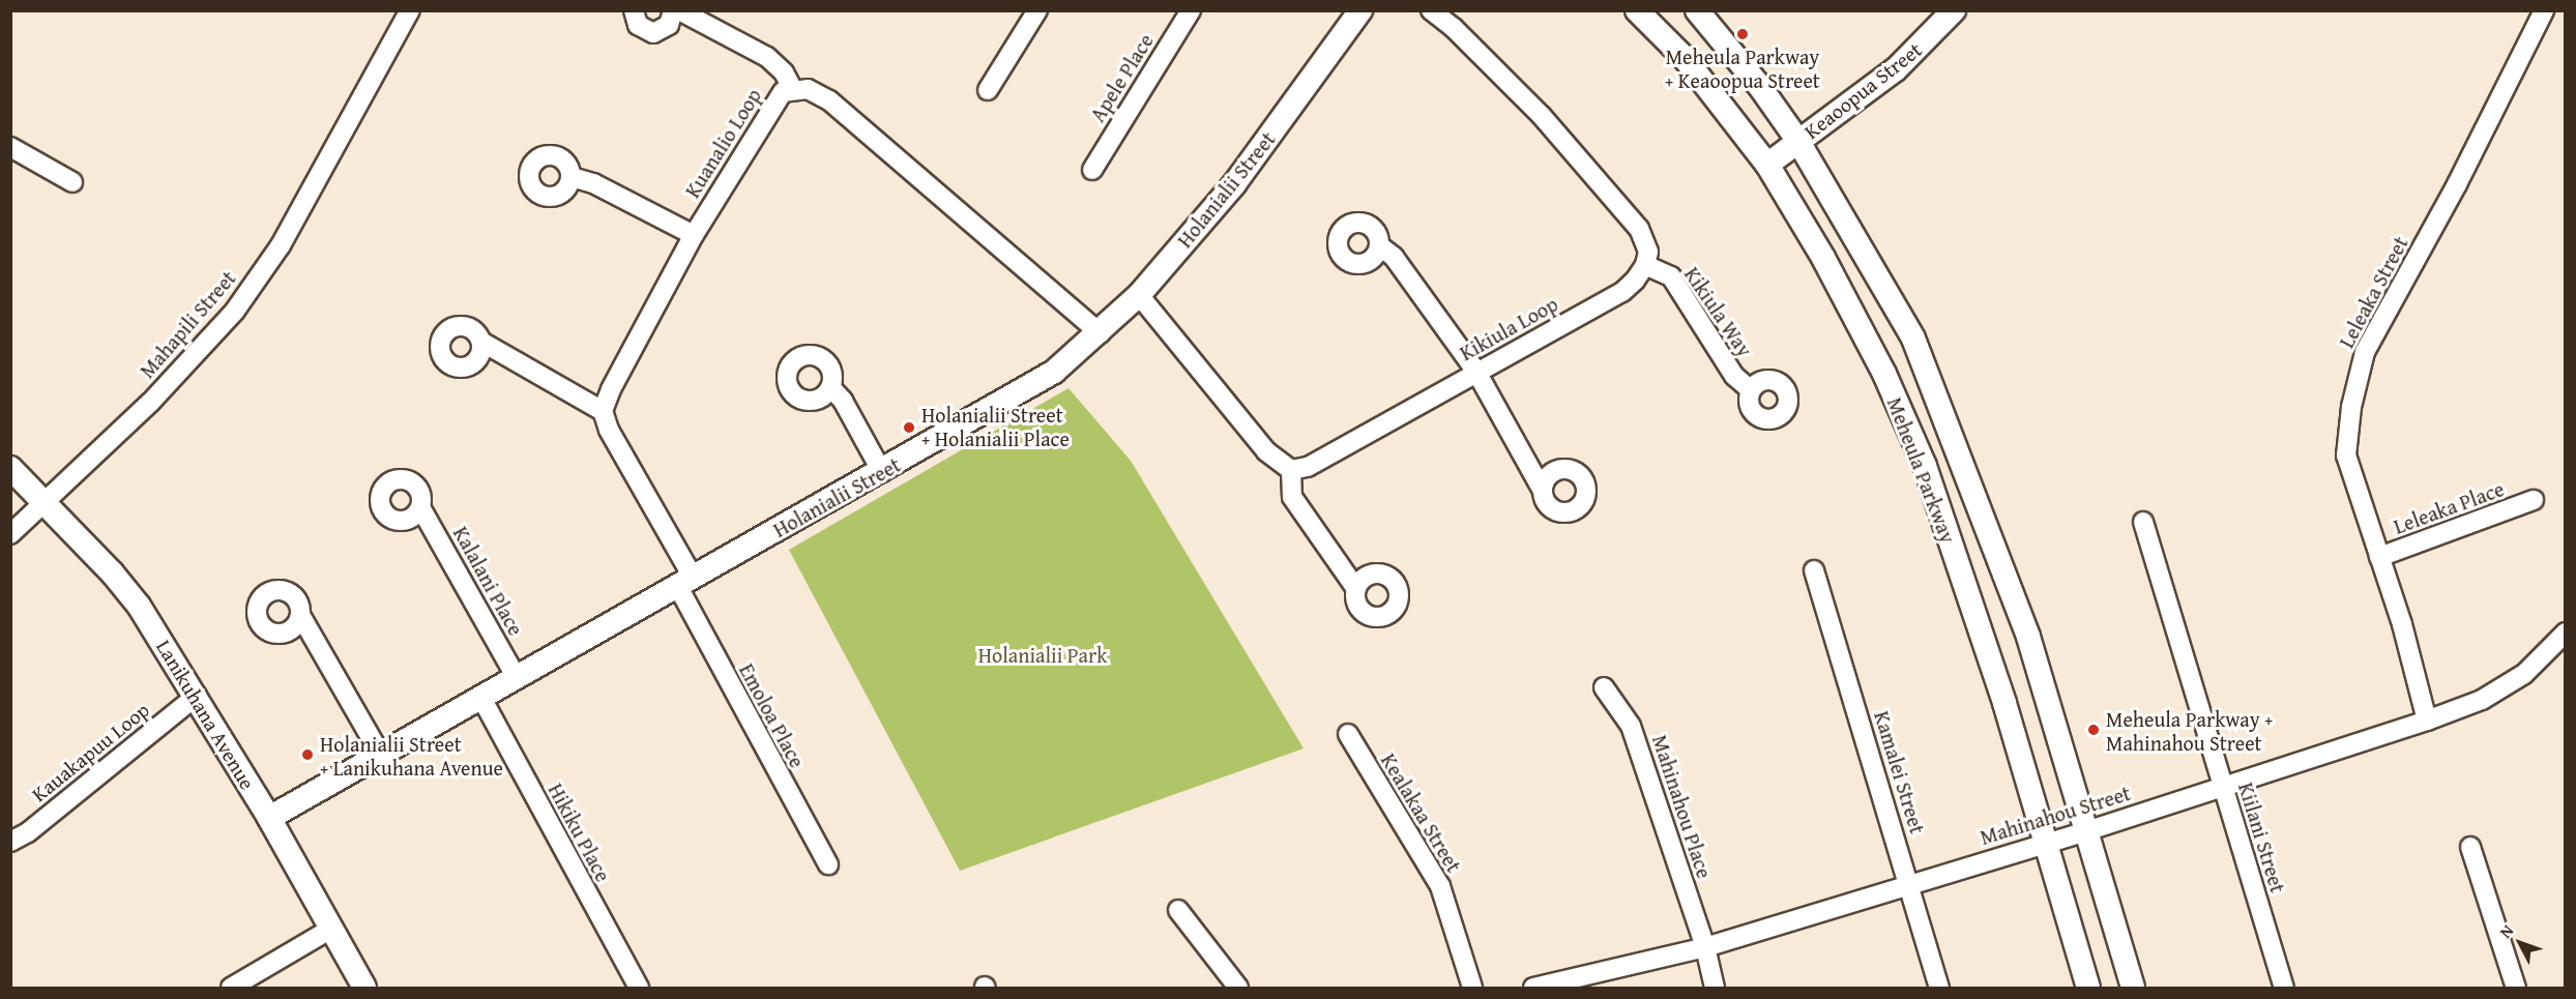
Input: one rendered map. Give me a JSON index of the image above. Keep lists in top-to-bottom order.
{
  "streets": {
    "street": [
      "Apele Place",
      "Keaoopua Street",
      "Kuanalio Loop",
      "Holanialii Street",
      "Leleaka Street",
      "Kikiula Way",
      "Mahapili Street",
      "Kikiula Loop",
      "Meheula Parkway",
      "Leleaka Place",
      "Kalalani Place",
      "Lanikuhana Avenue",
      "Emoloa Place",
      "Kauakapuu Loop",
      "Kamalei Street",
      "Mahinahou Place",
      "Kealakaa Street",
      "Mahinahou Street",
      "Hikiku Place",
      "Kiilani Street"
    ]
  },
  "crossings": [
    ["Keaoopua Street", "Meheula Parkway"],
    ["Kuanalio Loop", "Holanialii Street"],
    ["Holanialii Street", "Kalalani Place"],
    ["Holanialii Street", "Lanikuhana Avenue"],
    ["Holanialii Street", "Emoloa Place"],
    ["Holanialii Street", "Hikiku Place"],
    ["Leleaka Street", "Leleaka Place"],
    ["Leleaka Street", "Mahinahou Street"],
    ["Kikiula Way", "Kikiula Loop"],
    ["Mahapili Street", "Lanikuhana Avenue"],
    ["Meheula Parkway", "Mahinahou Street"],
    ["Lanikuhana Avenue", "Kauakapuu Loop"],
    ["Kamalei Street", "Mahinahou Street"],
    ["Mahinahou Place", "Mahinahou Street"],
    ["Mahinahou Street", "Kiilani Street"]
  ],
  "parks": ["Holanialii Park"],
  "places": [
    "Meheula Parkway + Keaoopua Street",
    "Holanialii Street + Holanialii Place",
    "Meheula Parkway + Mahinahou Street",
    "Holanialii Street + Lanikuhana Avenue"
  ],
  "north": "top left"
}
